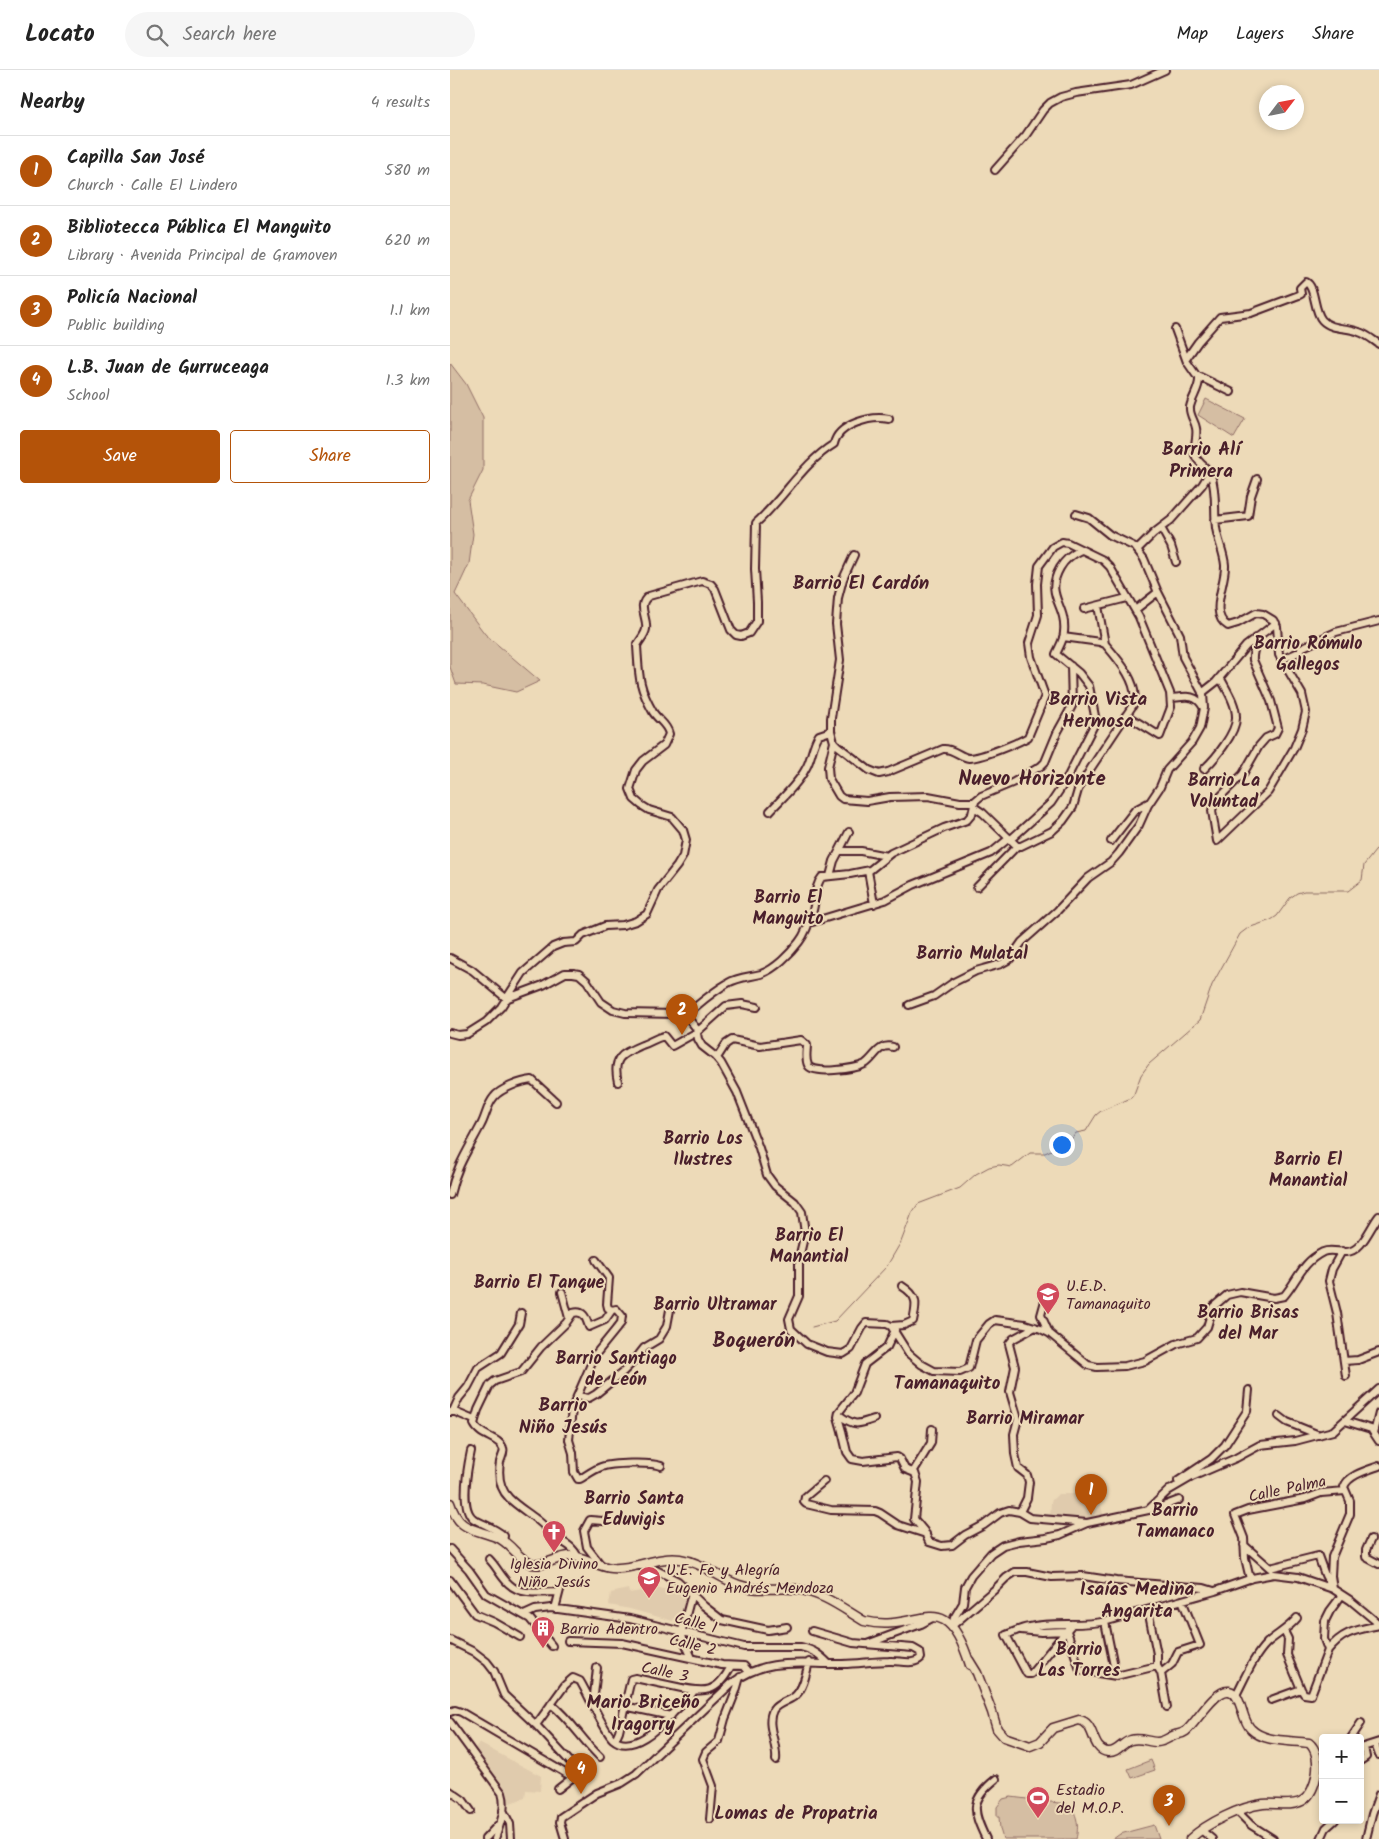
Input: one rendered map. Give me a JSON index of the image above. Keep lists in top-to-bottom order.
{
  "streets": {
    "street": [
      "Calle Palma",
      "Calle 1",
      "Calle 2",
      "Calle 3"
    ]
  },
  "districts": [
    "Barrio Alí Primera",
    "Barrio El Cardón",
    "Barrio Rómulo Gallegos",
    "Barrio Vista Hermosa",
    "Nuevo Horizonte",
    "Barrio La Voluntad",
    "Barrio El Manguito",
    "Barrio Mulatal",
    "Barrio Los Ilustres",
    "Barrio El Manantial",
    "Barrio El Manantial",
    "Barrio El Tanque",
    "Barrio Ultramar",
    "Barrio Brisas del Mar",
    "Boquerón",
    "Barrio Santiago de León",
    "Tamanaquito",
    "Barrio Niño Jesús",
    "Barrio Miramar",
    "Barrio Santa Eduvigis",
    "Barrio Tamanaco",
    "Isaías Medina Angarita",
    "Barrio Las Torres",
    "Mario Briceño Iragorry",
    "Lomas de Propatria"
  ],
  "places": {
    "school or university": ["U.E.D. Tamanaquito", "U.E. Fe y Alegría Eugenio Andrés Mendoza"],
    "church": ["Iglesia Divino Niño Jesús"],
    "building": ["Barrio Adentro"],
    "sports": ["Estadio del M.O.P."]
  },
  "north": "top right",
  "page": {
    "header": "Locato",
    "search": "Search here",
    "nav": ["Map", "Layers", "Share"],
    "heading": ["Nearby", "4 results"],
    "list": [
      {
        "mark": "1",
        "name": "Capilla San José",
        "note": "Church · Calle El Lindero",
        "value": "580 m"
      },
      {
        "mark": "2",
        "name": "Bibliotecca Pública El Manguito",
        "note": "Library · Avenida Principal de Gramoven",
        "value": "620 m"
      },
      {
        "mark": "3",
        "name": "Policía Nacional",
        "note": "Public building",
        "value": "1.1 km"
      },
      {
        "mark": "4",
        "name": "L.B. Juan de Gurruceaga",
        "note": "School",
        "value": "1.3 km"
      }
    ],
    "buttons": ["Save", "Share"],
    "pins": [
      "2",
      "1",
      "4",
      "3"
    ],
    "map_buttons": ["+", "−"]
  }
}
